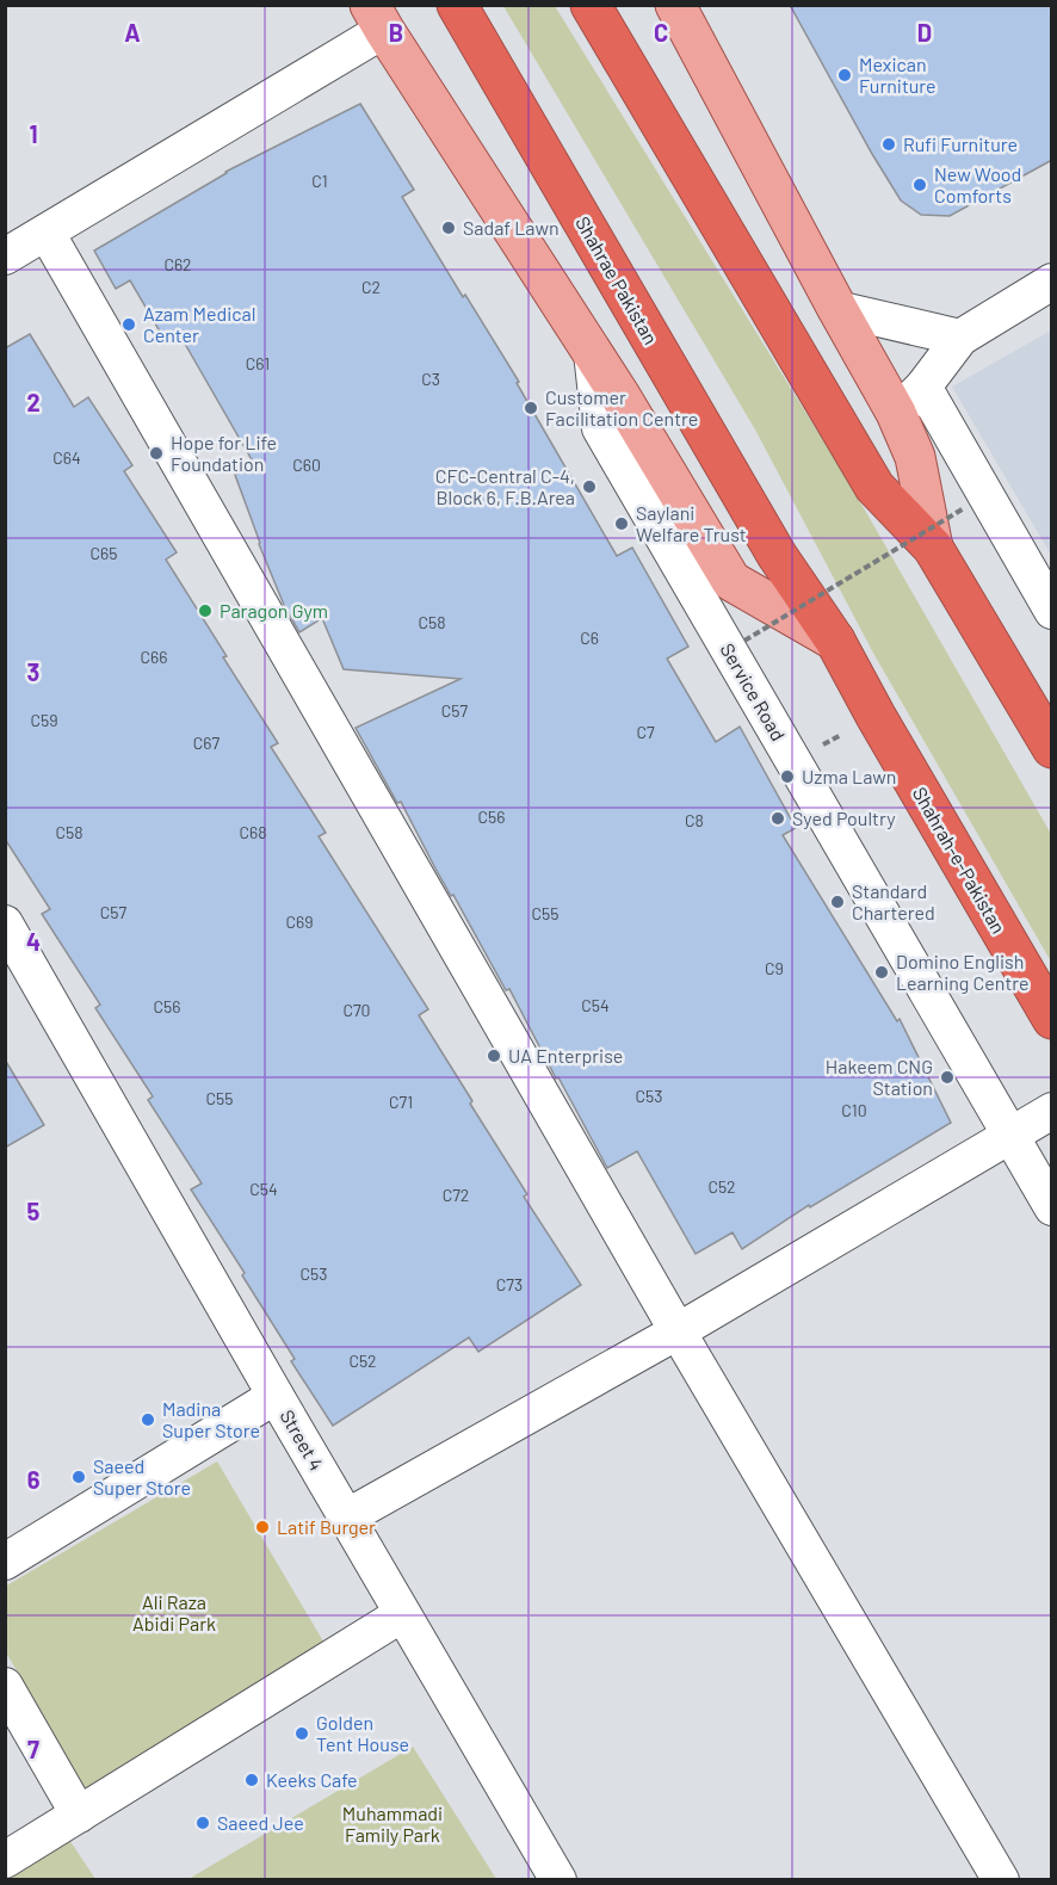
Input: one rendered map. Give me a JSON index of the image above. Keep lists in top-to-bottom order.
{
  "streets": {
    "highway": ["Shahrae Pakistan", "Shahrah-e-Pakistan"],
    "street": ["Service Road", "Street 4"]
  },
  "crossings": [
    ["Shahrae Pakistan", "Shahrah-e-Pakistan"]
  ],
  "parks": ["Ali Raza Abidi Park", "Muhammadi Family Park"],
  "places": [
    "Mexican Furniture",
    "Rufi Furniture",
    "New Wood Comforts",
    "Sadaf Lawn",
    "Azam Medical Center",
    "Customer Facilitation Centre",
    "Hope for Life Foundation",
    "CFC-Central C-4, Block 6, F.B.Area",
    "Saylani Welfare Trust",
    "Paragon Gym",
    "Uzma Lawn",
    "Syed Poultry",
    "Standard Chartered",
    "Domino English Learning Centre",
    "UA Enterprise",
    "Hakeem CNG Station",
    "Madina Super Store",
    "Saeed Super Store",
    "Latif Burger",
    "Golden Tent House",
    "Keeks Cafe",
    "Saeed Jee"
  ],
  "house_numbers": [
    "C1",
    "C62",
    "C2",
    "C61",
    "C3",
    "C64",
    "C60",
    "C65",
    "C58",
    "C6",
    "C66",
    "C57",
    "C59",
    "C7",
    "C67",
    "C56",
    "C8",
    "C58",
    "C68",
    "C57",
    "C55",
    "C69",
    "C9",
    "C54",
    "C56",
    "C70",
    "C53",
    "C55",
    "C71",
    "C10",
    "C52",
    "C54",
    "C72",
    "C53",
    "C73",
    "C52"
  ],
  "grid": {
    "columns": [
      "A",
      "B",
      "C",
      "D"
    ],
    "rows": [
      "1",
      "2",
      "3",
      "4",
      "5",
      "6",
      "7"
    ]
  }
}
